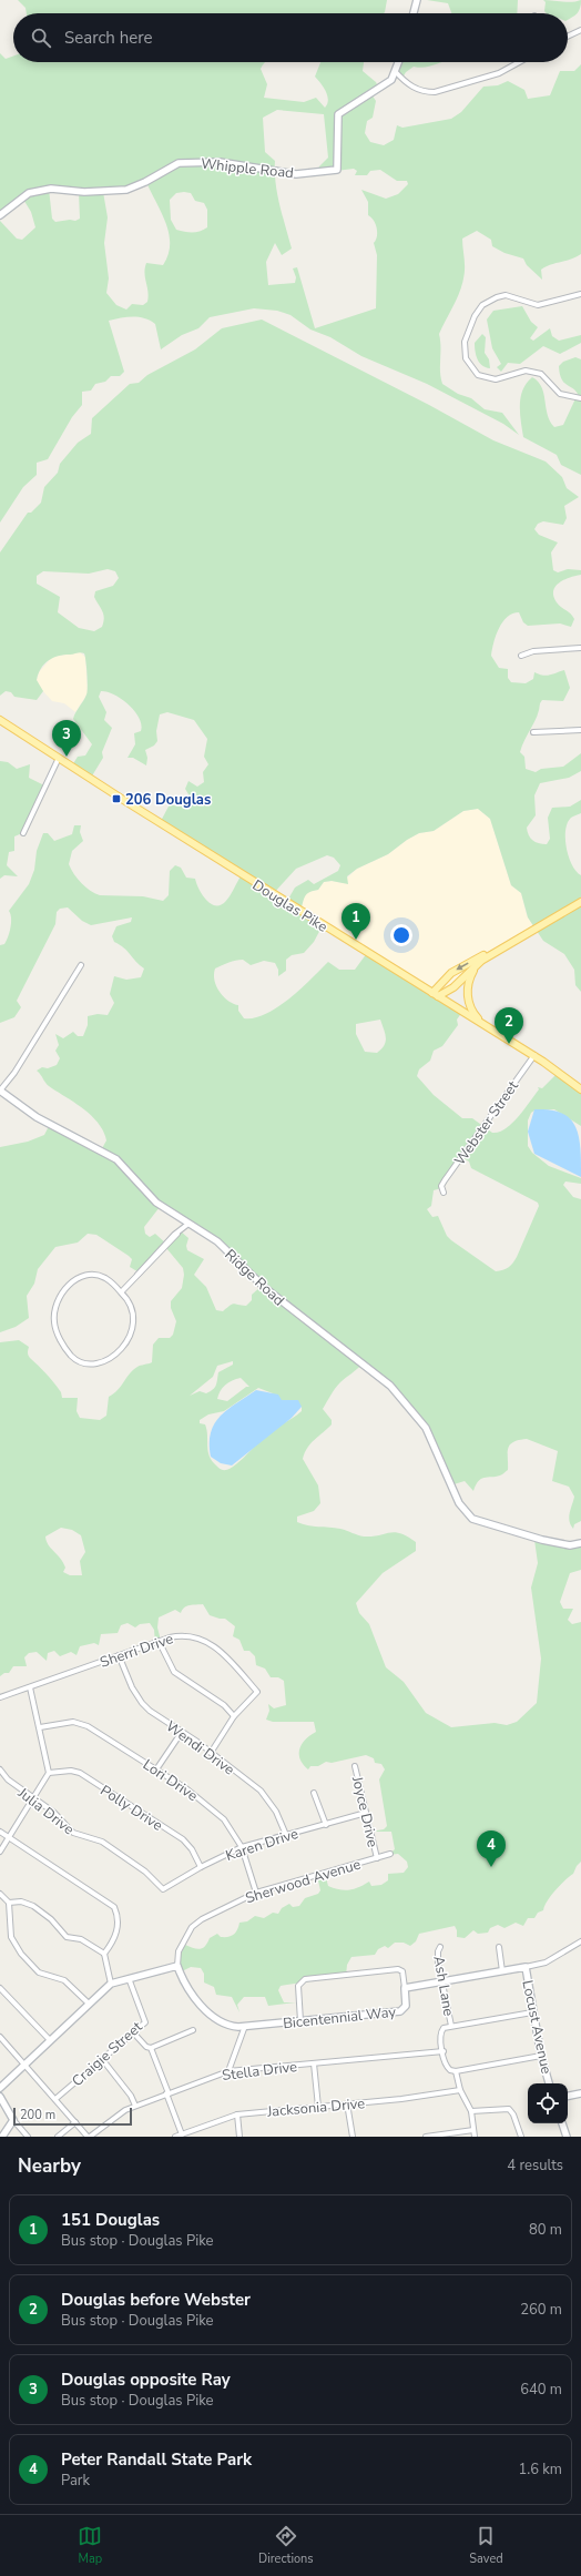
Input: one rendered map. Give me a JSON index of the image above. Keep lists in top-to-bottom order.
{
  "streets": {
    "main road": ["Douglas Pike"],
    "street": [
      "Whipple Road",
      "Webster Street",
      "Ridge Road",
      "Sherri Drive",
      "Wendi Drive",
      "Lori Drive",
      "Polly Drive",
      "Julia Drive",
      "Joyce Drive",
      "Karen Drive",
      "Sherwood Avenue",
      "Ash Lane",
      "Bicentennial Way",
      "Locust Avenue",
      "Craigie Street",
      "Stella Drive",
      "Jacksonia Drive"
    ]
  },
  "crossings": [
    ["Douglas Pike", "Webster Street"],
    ["Sherri Drive", "Wendi Drive"],
    ["Wendi Drive", "Karen Drive"],
    ["Lori Drive", "Karen Drive"],
    ["Lori Drive", "Sherwood Avenue"],
    ["Polly Drive", "Karen Drive"],
    ["Julia Drive", "Karen Drive"],
    ["Joyce Drive", "Karen Drive"],
    ["Joyce Drive", "Sherwood Avenue"],
    ["Sherwood Avenue", "Bicentennial Way"],
    ["Ash Lane", "Bicentennial Way"],
    ["Bicentennial Way", "Locust Avenue"]
  ],
  "places": {
    "transit": ["206 Douglas"]
  },
  "scale_bar": "200 m",
  "page": {
    "search": "Search here",
    "pins": [
      "3",
      "1",
      "2",
      "4"
    ],
    "scale": "200 m",
    "heading": ["Nearby", "4 results"],
    "list": [
      {
        "mark": "1",
        "name": "151 Douglas",
        "note": "Bus stop · Douglas Pike",
        "value": "80 m"
      },
      {
        "mark": "2",
        "name": "Douglas before Webster",
        "note": "Bus stop · Douglas Pike",
        "value": "260 m"
      },
      {
        "mark": "3",
        "name": "Douglas opposite Ray",
        "note": "Bus stop · Douglas Pike",
        "value": "640 m"
      },
      {
        "mark": "4",
        "name": "Peter Randall State Park",
        "note": "Park",
        "value": "1.6 km"
      }
    ],
    "nav": ["Map", "Directions", "Saved"]
  }
}
